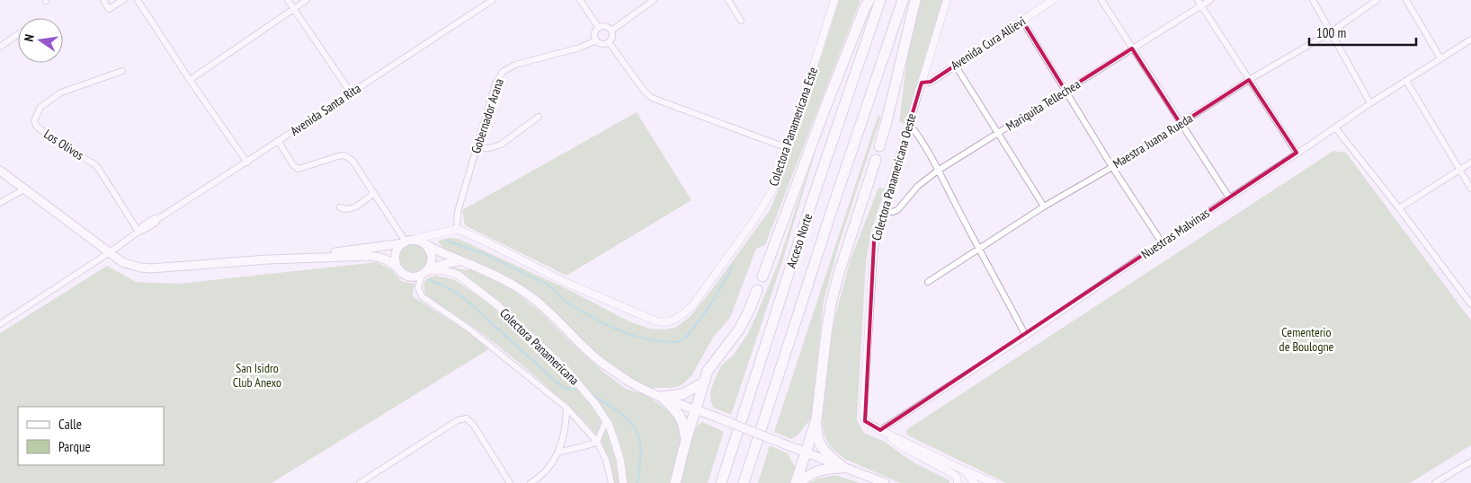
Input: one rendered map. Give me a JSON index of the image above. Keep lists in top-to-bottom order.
{
  "streets": {
    "highway": ["Acceso Norte"],
    "street": [
      "Avenida Cura Allievi",
      "Mariquita Tellechea",
      "Avenida Santa Rita",
      "Gobernador Arana",
      "Colectora Panamericana Este",
      "Maestra Juana Rueda",
      "Los Olivos",
      "Colectora Panamericana Oeste",
      "Nuestras Malvinas",
      "Colectora Panamericana"
    ]
  },
  "crossings": [
    ["Avenida Cura Allievi", "Colectora Panamericana Oeste"],
    ["Mariquita Tellechea", "Colectora Panamericana Oeste"],
    ["Avenida Santa Rita", "Los Olivos"],
    ["Gobernador Arana", "Colectora Panamericana Este"],
    ["Colectora Panamericana Oeste", "Nuestras Malvinas"]
  ],
  "parks": ["Cementerio de Boulogne", "San Isidro Club Anexo"],
  "legend": ["Calle", "Parque"],
  "scale_bar": "100 m",
  "north": "left"
}
